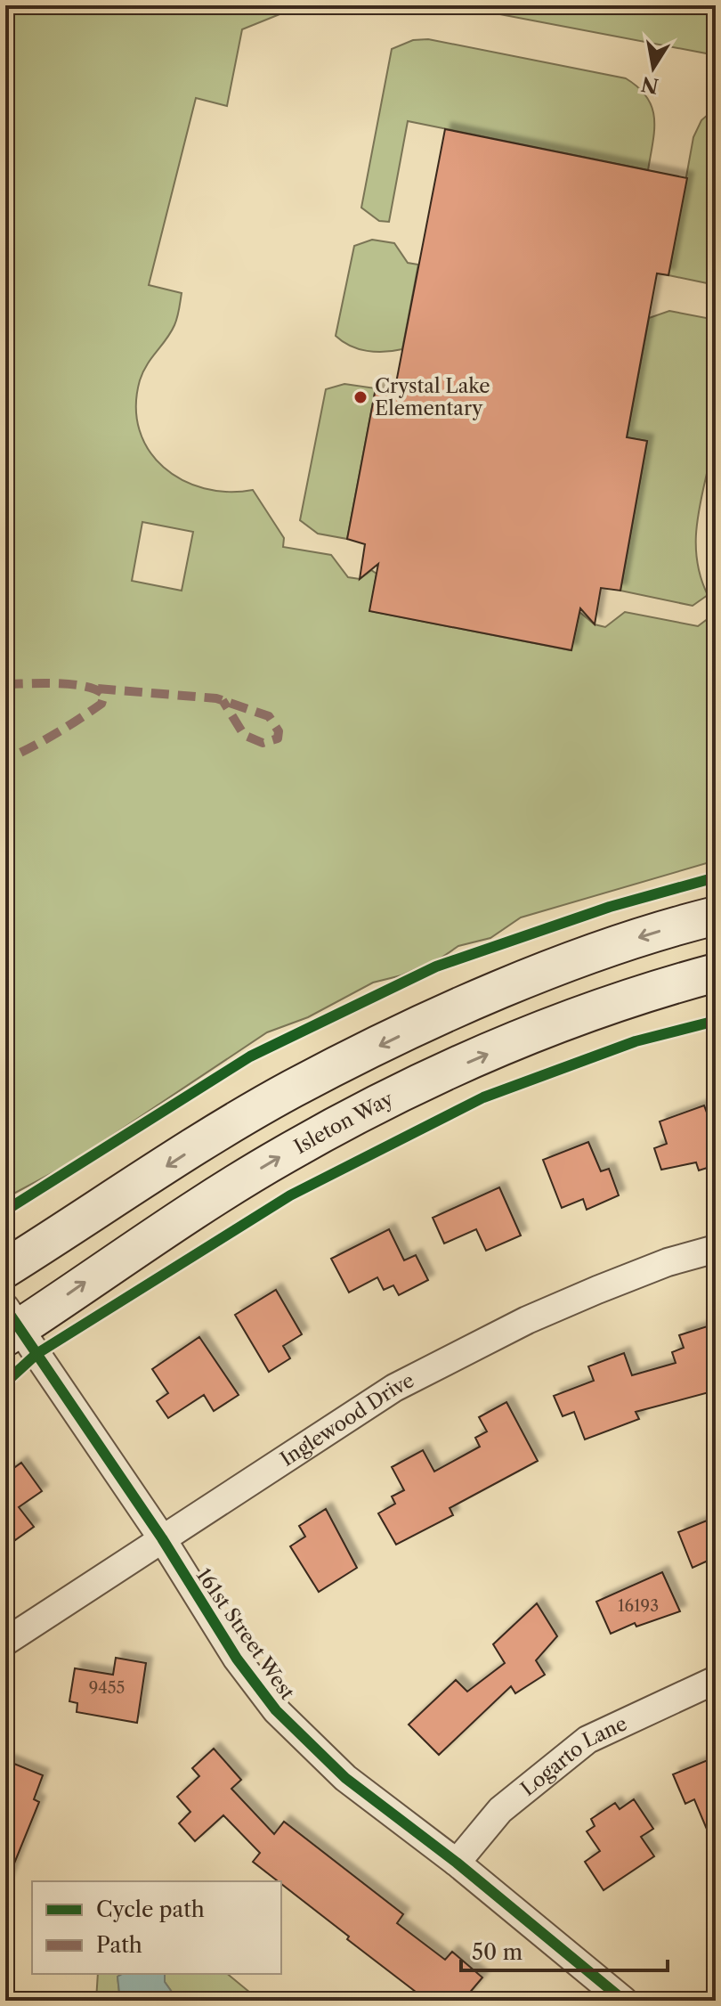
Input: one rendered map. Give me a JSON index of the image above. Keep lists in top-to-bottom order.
{
  "streets": {
    "main road": ["Isleton Way"],
    "street": ["Inglewood Drive", "161st Street West", "Logarto Lane"]
  },
  "crossings": [
    ["Isleton Way", "161st Street West"],
    ["Inglewood Drive", "161st Street West"],
    ["161st Street West", "Logarto Lane"]
  ],
  "places": ["Crystal Lake Elementary"],
  "house_numbers": ["16193", "9455"],
  "legend": ["Cycle path", "Path"],
  "scale_bar": "50 m",
  "north": "bottom"
}
